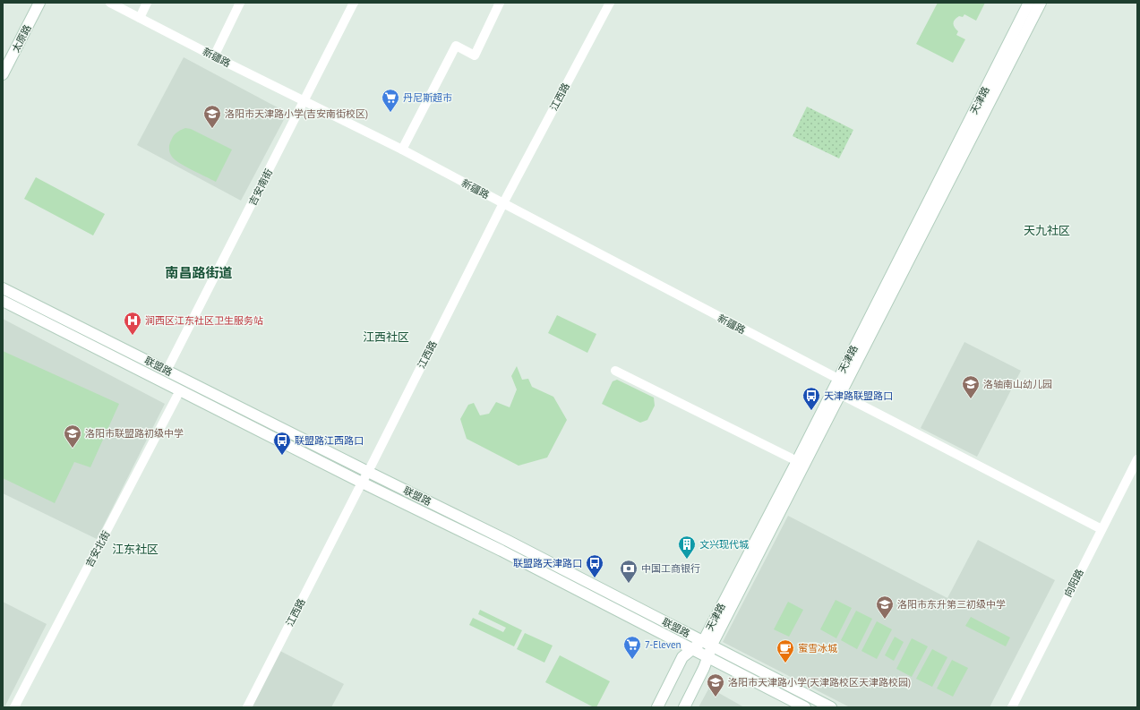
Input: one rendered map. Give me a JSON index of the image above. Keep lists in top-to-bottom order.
{
  "streets": {
    "main road": ["太原路", "天津路", "联盟路"],
    "street": [
      "新疆路",
      "江西路",
      "吉安南街",
      "吉安北街",
      "向阳路"
    ]
  },
  "crossings": [
    ["新疆路", "江西路"],
    ["新疆路", "天津路"],
    ["新疆路", "吉安南街"],
    ["江西路", "联盟路"],
    ["天津路", "联盟路"],
    ["吉安南街", "联盟路"],
    ["联盟路", "吉安北街"]
  ],
  "districts": [
    "天九社区",
    "南昌路街道",
    "江西社区",
    "江东社区"
  ],
  "places": {
    "supermarket": ["丹尼斯超市", "7-Eleven"],
    "school or university": [
      "洛阳市天津路小学(吉安南街校区)",
      "洛轴南山幼儿园",
      "洛阳市联盟路初级中学",
      "洛阳市东升第三初级中学",
      "洛阳市天津路小学(天津路校区天津路校园)"
    ],
    "hospital": ["涧西区江东社区卫生服务站"],
    "bus stop": ["天津路联盟路口", "联盟路江西路口", "联盟路天津路口"],
    "building": ["文兴现代城"],
    "bank": ["中国工商银行"],
    "cafe": ["蜜雪冰城"]
  }
}
